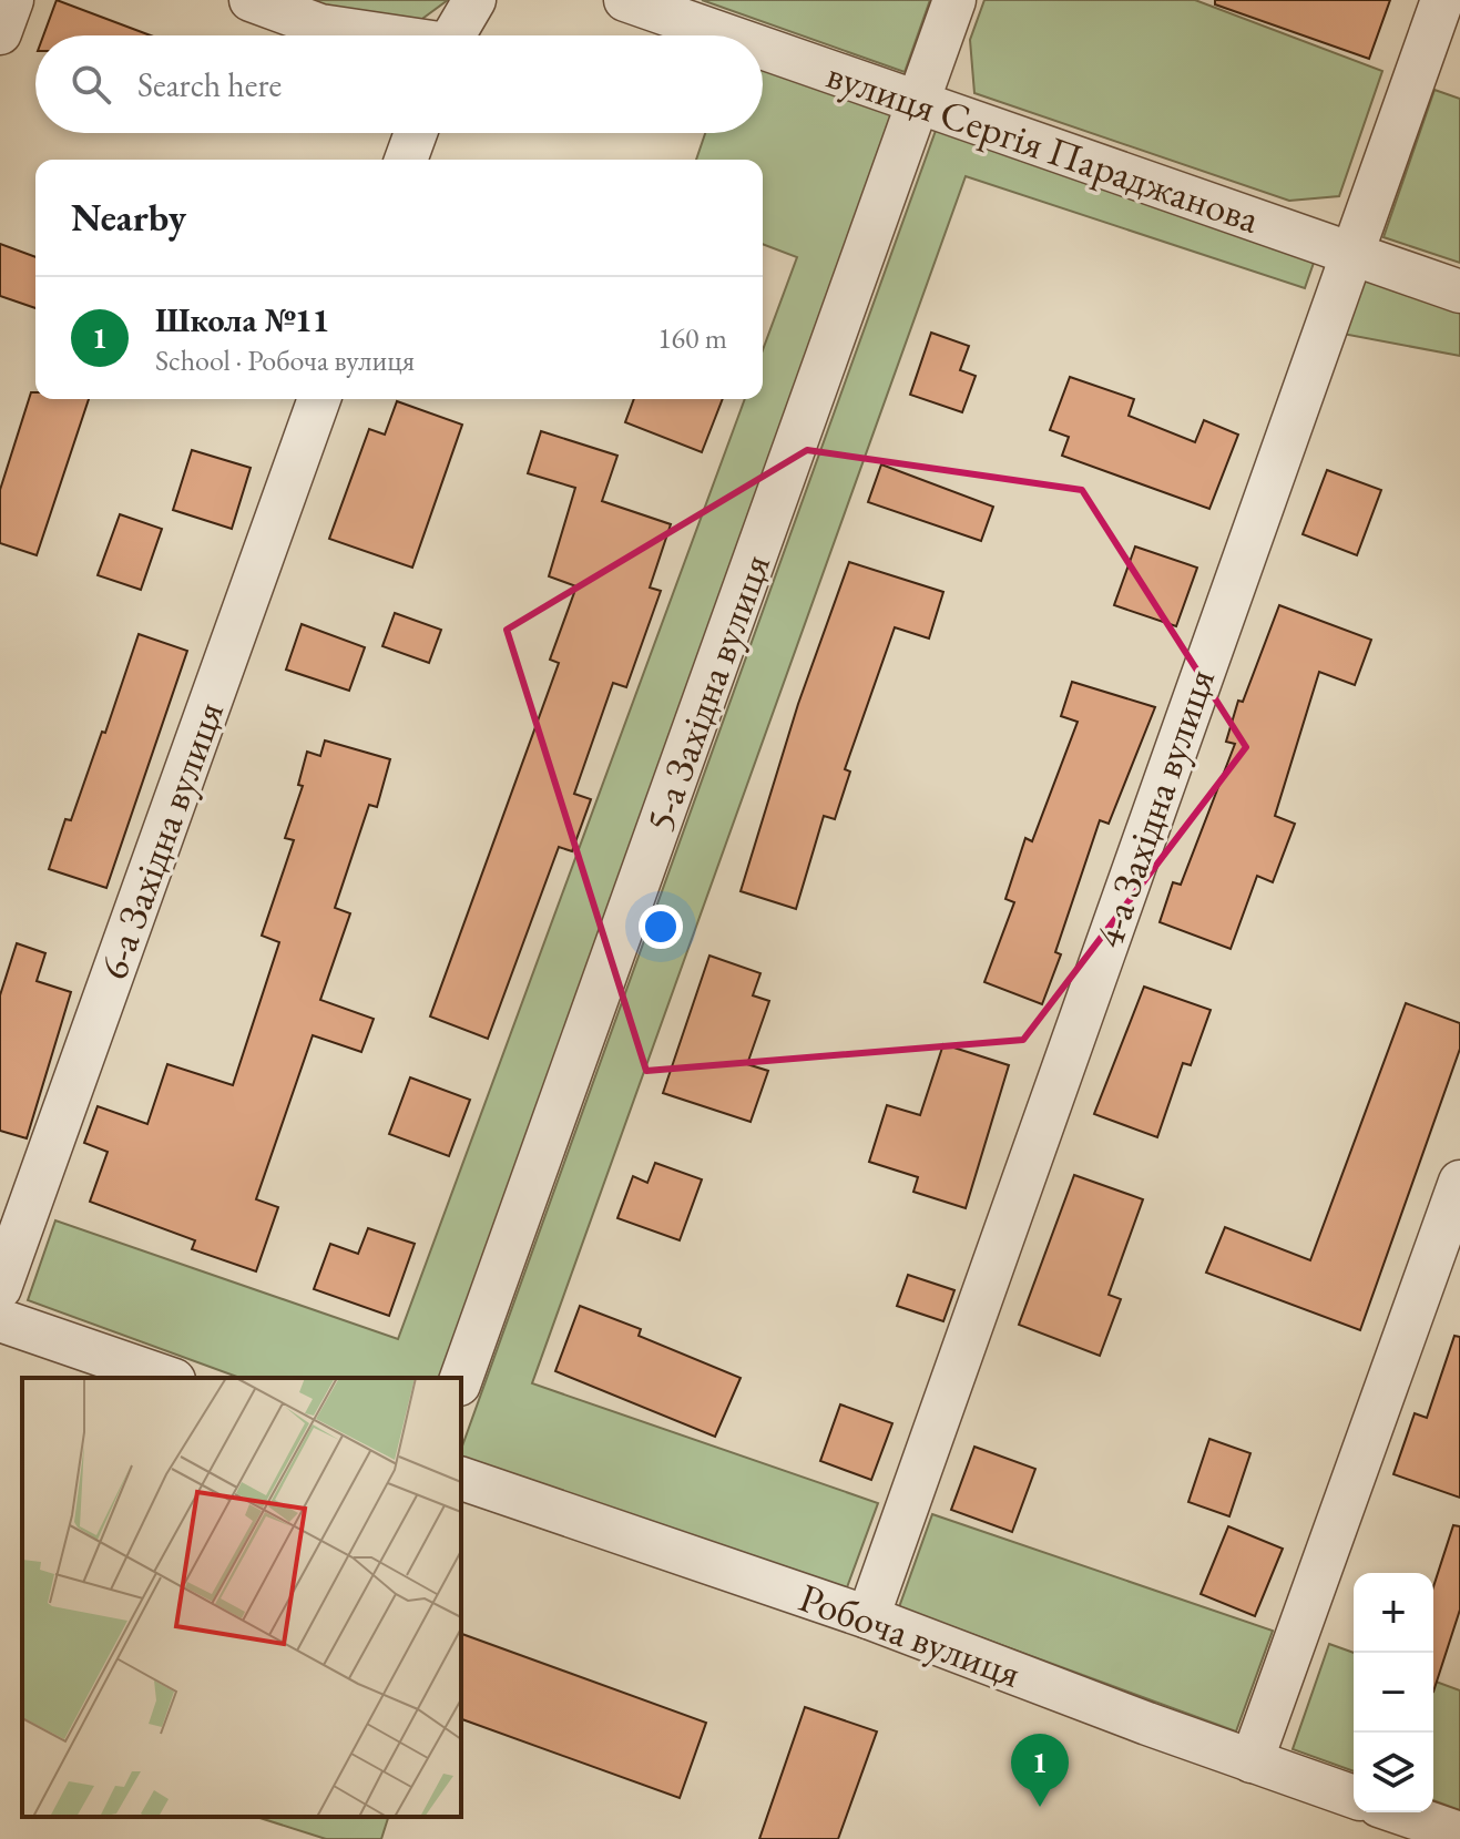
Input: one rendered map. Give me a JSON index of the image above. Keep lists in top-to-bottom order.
{
  "streets": {
    "street": [
      "вулиця Сергія Параджанова",
      "5-а Західна вулиця",
      "4-а Західна вулиця",
      "6-а Західна вулиця",
      "Робоча вулиця"
    ]
  },
  "crossings": [
    ["вулиця Сергія Параджанова", "5-а Західна вулиця"],
    ["вулиця Сергія Параджанова", "4-а Західна вулиця"],
    ["4-а Західна вулиця", "Робоча вулиця"]
  ],
  "page": {
    "search": "Search here",
    "heading": "Nearby",
    "list": [
      {
        "mark": "1",
        "name": "Школа №11",
        "note": "School · Робоча вулиця",
        "value": "160 m"
      }
    ],
    "map_buttons": ["+", "−"],
    "pins": "1"
  }
}
